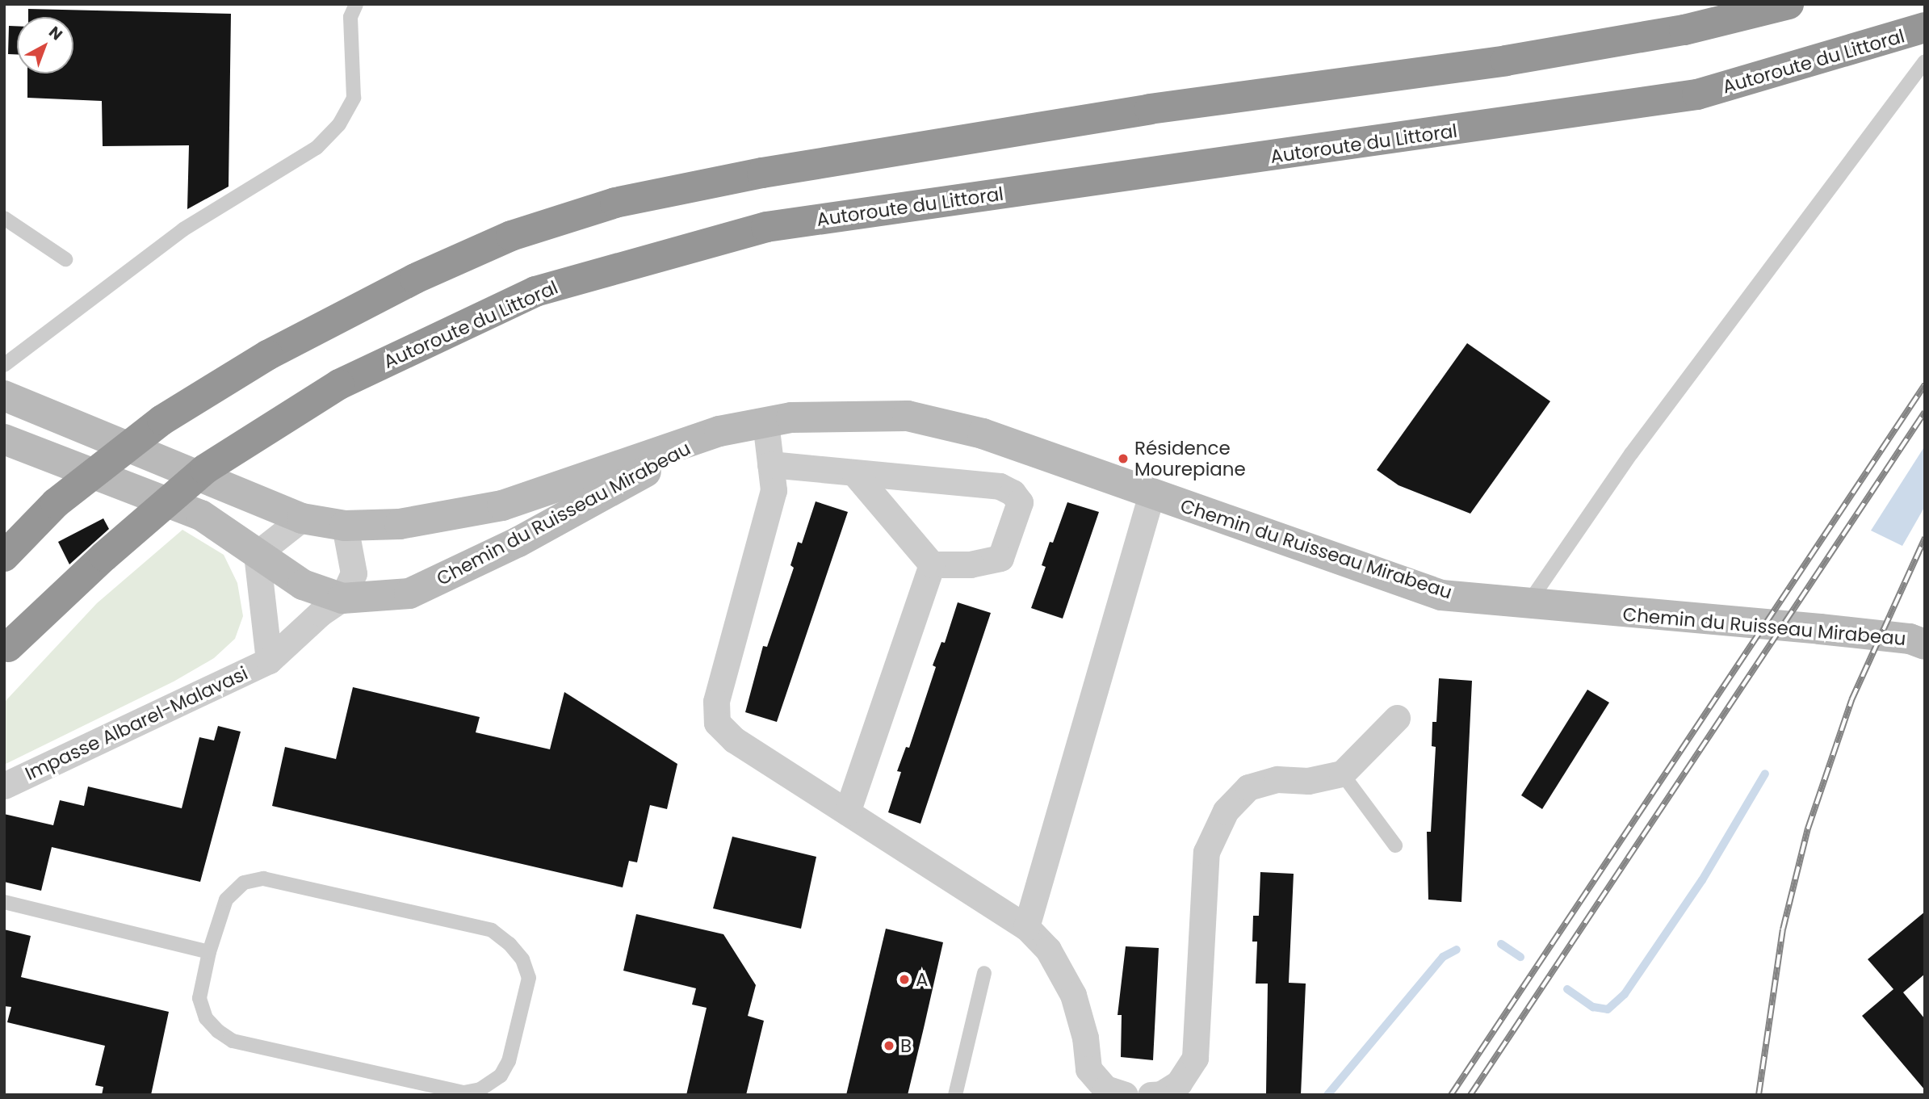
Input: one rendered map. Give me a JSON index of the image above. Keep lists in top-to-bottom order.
{
  "streets": {
    "highway": ["Autoroute du Littoral"],
    "street": ["Chemin du Ruisseau Mirabeau", "Impasse Albarel-Malavasi"]
  },
  "crossings": [
    ["Chemin du Ruisseau Mirabeau", "Impasse Albarel-Malavasi"]
  ],
  "places": ["Résidence Mourepiane", "A", "B"],
  "north": "top right"
}
